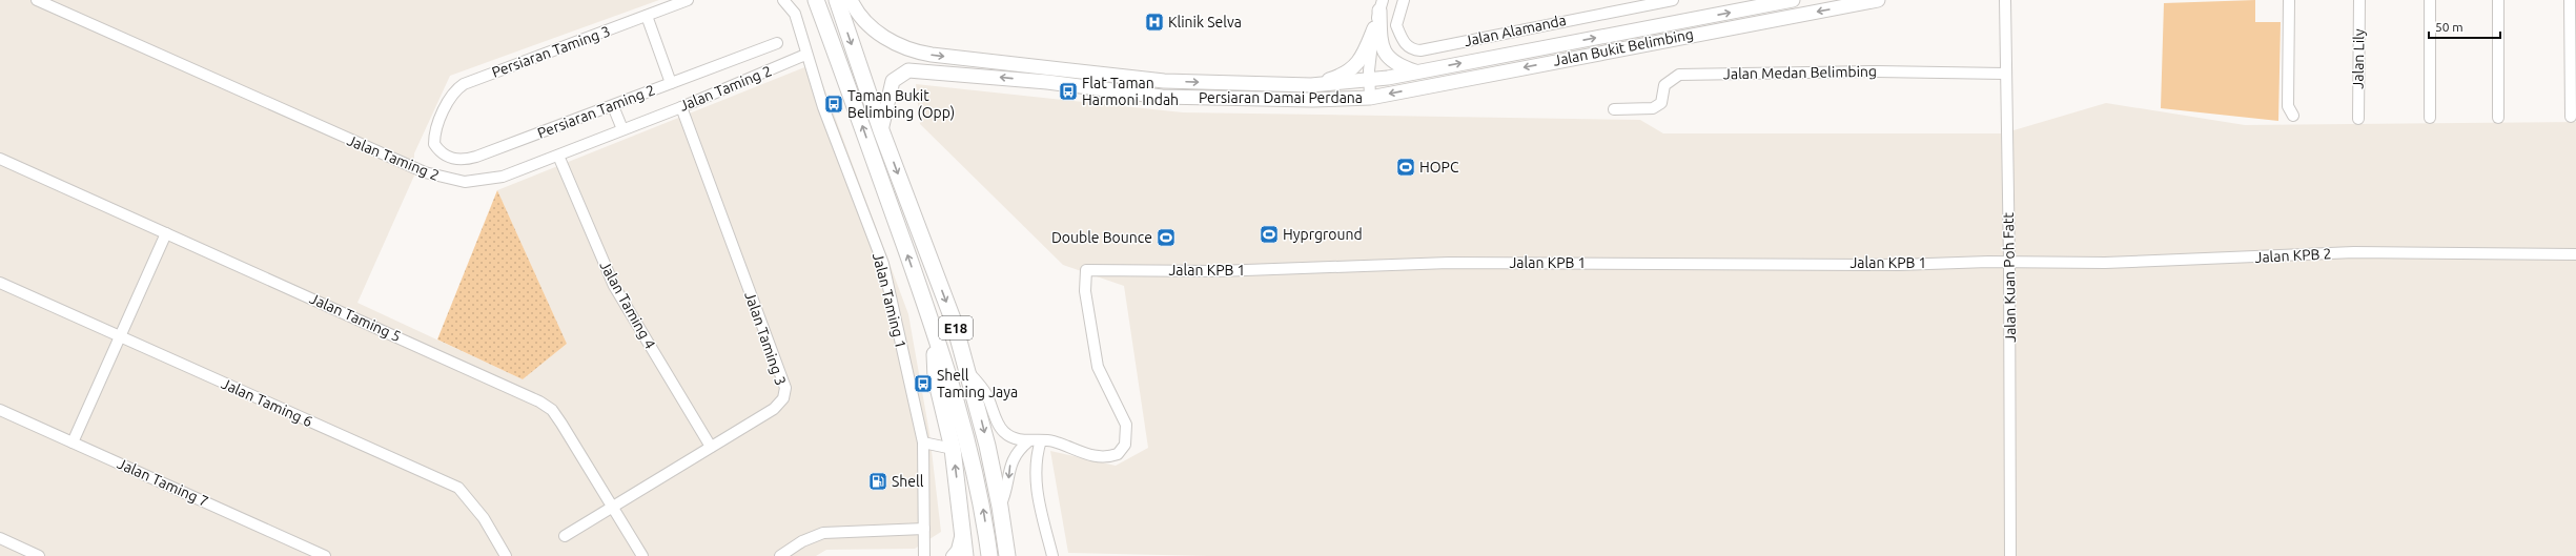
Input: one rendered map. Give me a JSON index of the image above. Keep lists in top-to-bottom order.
{
  "streets": {
    "highway": ["E18"],
    "main road": ["Jalan Bukit Belimbing", "Persiaran Damai Perdana"],
    "street": [
      "Jalan Alamanda",
      "Persiaran Taming 3",
      "Jalan Lily",
      "Jalan Medan Belimbing",
      "Jalan Taming 2",
      "Persiaran Taming 2",
      "Jalan KPB 2",
      "Jalan KPB 1",
      "Jalan Kuan Poh Fatt",
      "Jalan Taming 1",
      "Jalan Taming 4",
      "Jalan Taming 5",
      "Jalan Taming 3",
      "Jalan Taming 6",
      "Jalan Taming 7"
    ]
  },
  "crossings": [
    ["Jalan Bukit Belimbing", "Persiaran Damai Perdana"],
    ["Persiaran Taming 3", "Persiaran Taming 2"],
    ["Jalan Medan Belimbing", "Jalan Kuan Poh Fatt"],
    ["Jalan Taming 2", "Jalan Taming 1"],
    ["Jalan Taming 2", "Jalan Taming 4"],
    ["Jalan Taming 2", "Jalan Taming 3"],
    ["Persiaran Damai Perdana", "E18"],
    ["Jalan KPB 2", "Jalan KPB 1"],
    ["Jalan KPB 2", "Jalan Kuan Poh Fatt"],
    ["Jalan KPB 1", "Jalan Kuan Poh Fatt"],
    ["Jalan Taming 4", "Jalan Taming 3"],
    ["Jalan Taming 5", "Jalan Taming 3"]
  ],
  "places": {
    "hospital": ["Klinik Selva"],
    "bus stop": ["Flat Taman Harmoni Indah", "Taman Bukit Belimbing (Opp)", "Shell Taming Jaya"],
    "sports": ["HOPC", "Hyprground", "Double Bounce"],
    "fuel station": ["Shell"]
  },
  "scale_bar": "50 m"
}
